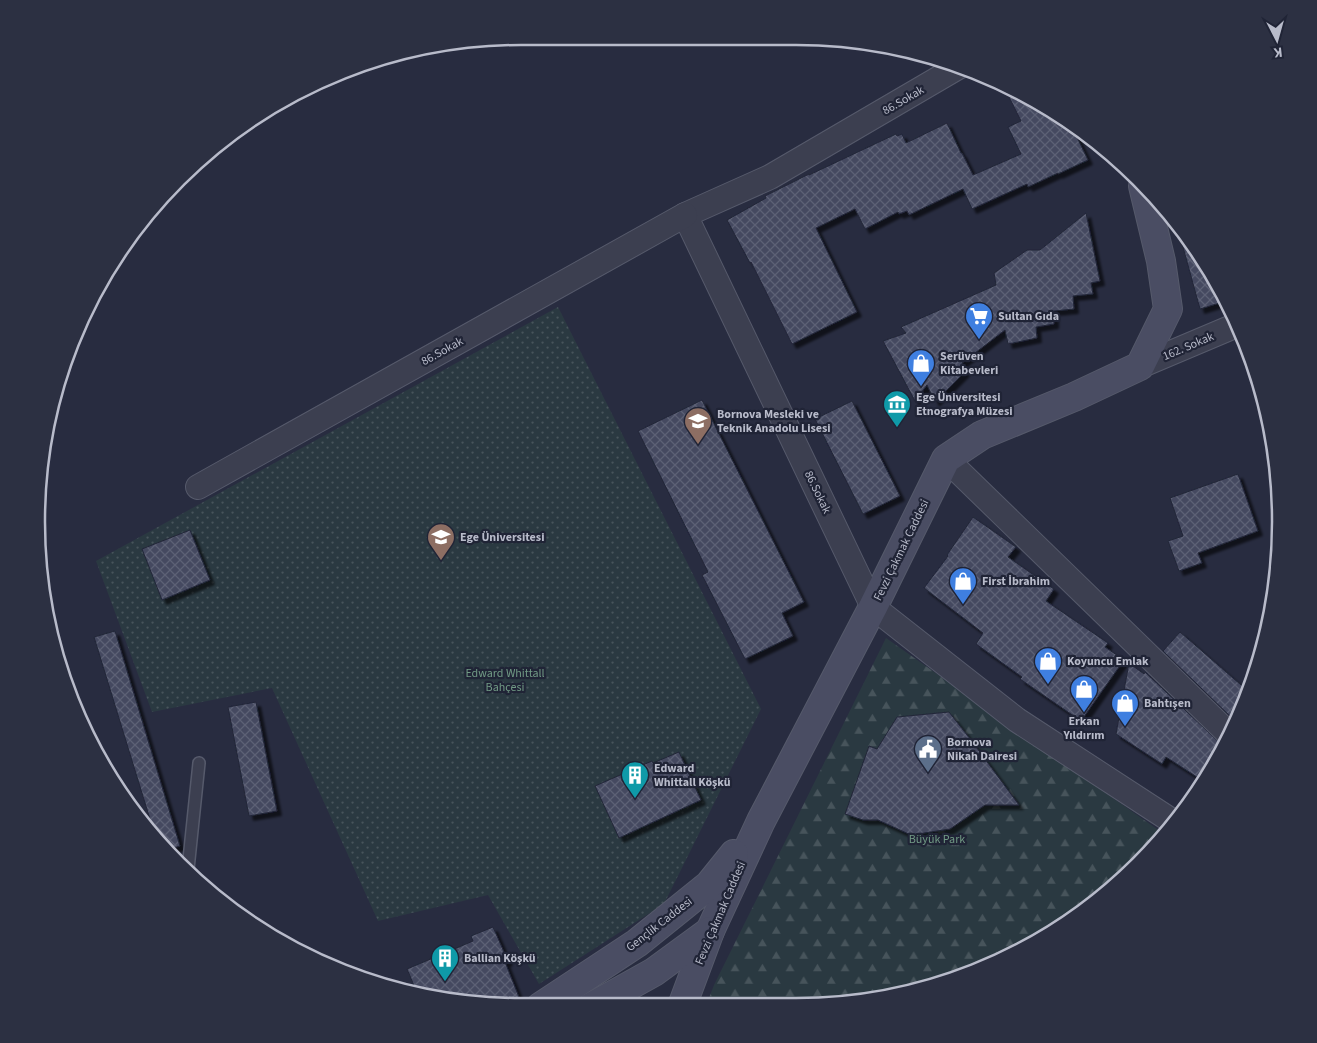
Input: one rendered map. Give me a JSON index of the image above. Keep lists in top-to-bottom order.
{
  "streets": {
    "main road": ["Fevzi Çakmak Caddesi", "Gençlik Caddesi"],
    "street": ["86.Sokak", "162. Sokak"]
  },
  "crossings": [
    ["86.Sokak", "Fevzi Çakmak Caddesi"],
    ["Fevzi Çakmak Caddesi", "Gençlik Caddesi"]
  ],
  "parks": ["Edward Whittall Bahçesi", "Büyük Park"],
  "places": {
    "supermarket": ["Sultan Gıda"],
    "shop": [
      "Serüven Kitabevleri",
      "First İbrahim",
      "Koyuncu Emlak",
      "Erkan Yıldırım",
      "Bahtışen"
    ],
    "museum": ["Ege Üniversitesi Etnografya Müzesi"],
    "school or university": ["Bornova Mesleki ve Teknik Anadolu Lisesi", "Ege Üniversitesi"],
    "public building": ["Bornova Nikah Dairesi"],
    "building": ["Edward Whittall Köşkü", "Ballian Köşkü"]
  },
  "north": "bottom"
}
